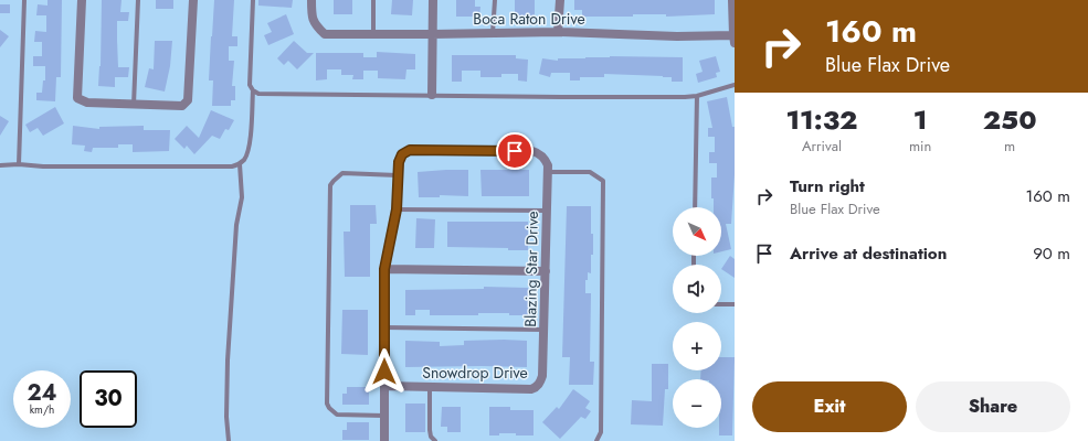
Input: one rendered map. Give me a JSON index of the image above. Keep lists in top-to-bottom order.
{
  "streets": {
    "street": ["Boca Raton Drive", "Blazing Star Drive", "Snowdrop Drive"]
  },
  "crossings": [
    ["Blazing Star Drive", "Snowdrop Drive"]
  ],
  "north": "bottom right",
  "page": {
    "turn": ["160 m", "Blue Flax Drive"],
    "eta": [
      "11:32",
      "Arrival",
      "1",
      "min",
      "250",
      "m"
    ],
    "list": [
      {
        "name": "Turn right",
        "note": "Blue Flax Drive",
        "value": "160 m"
      },
      {
        "name": "Arrive at destination",
        "value": "90 m"
      }
    ],
    "map_buttons": ["+", "−"],
    "speed": "24 km/h",
    "limit": "30",
    "buttons": ["Exit", "Share"]
  }
}
